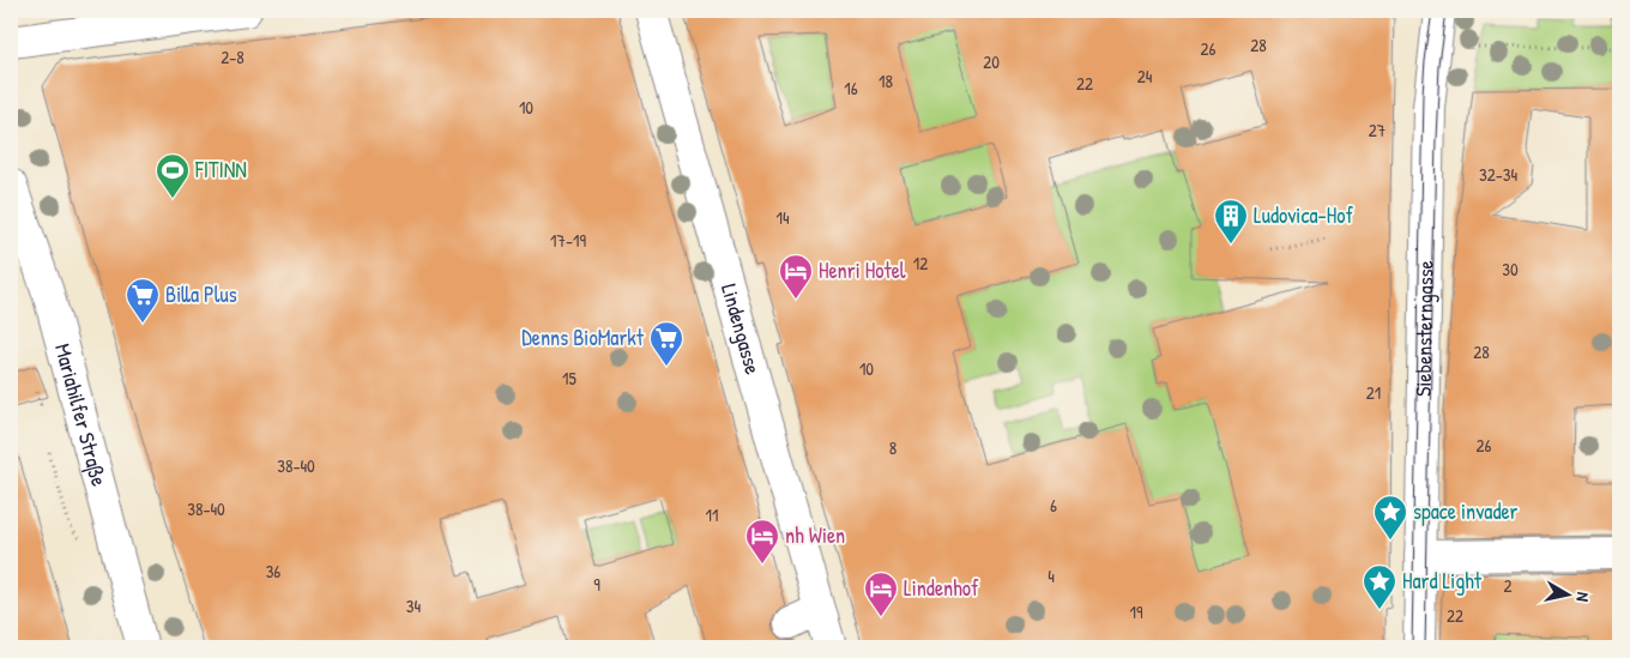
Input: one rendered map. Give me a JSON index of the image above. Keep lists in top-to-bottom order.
{
  "streets": {
    "street": ["Siebensterngasse", "Lindengasse", "Mariahilfer Straße"]
  },
  "places": {
    "sports": ["FITINN"],
    "building": ["Ludovica-Hof"],
    "hotel": ["Henri Hotel", "nh Wien", "Lindenhof"],
    "supermarket": ["Billa Plus", "Denns BioMarkt"],
    "place": ["space invader", "Hard Light"]
  },
  "house_numbers": [
    "28",
    "26",
    "2-8",
    "20",
    "24",
    "18",
    "22",
    "16",
    "10",
    "27",
    "32-34",
    "14",
    "17-19",
    "12",
    "30",
    "28",
    "10",
    "15",
    "21",
    "26",
    "8",
    "38-40",
    "6",
    "38-40",
    "11",
    "36",
    "4",
    "9",
    "2",
    "34",
    "19",
    "22"
  ],
  "north": "right"
}
